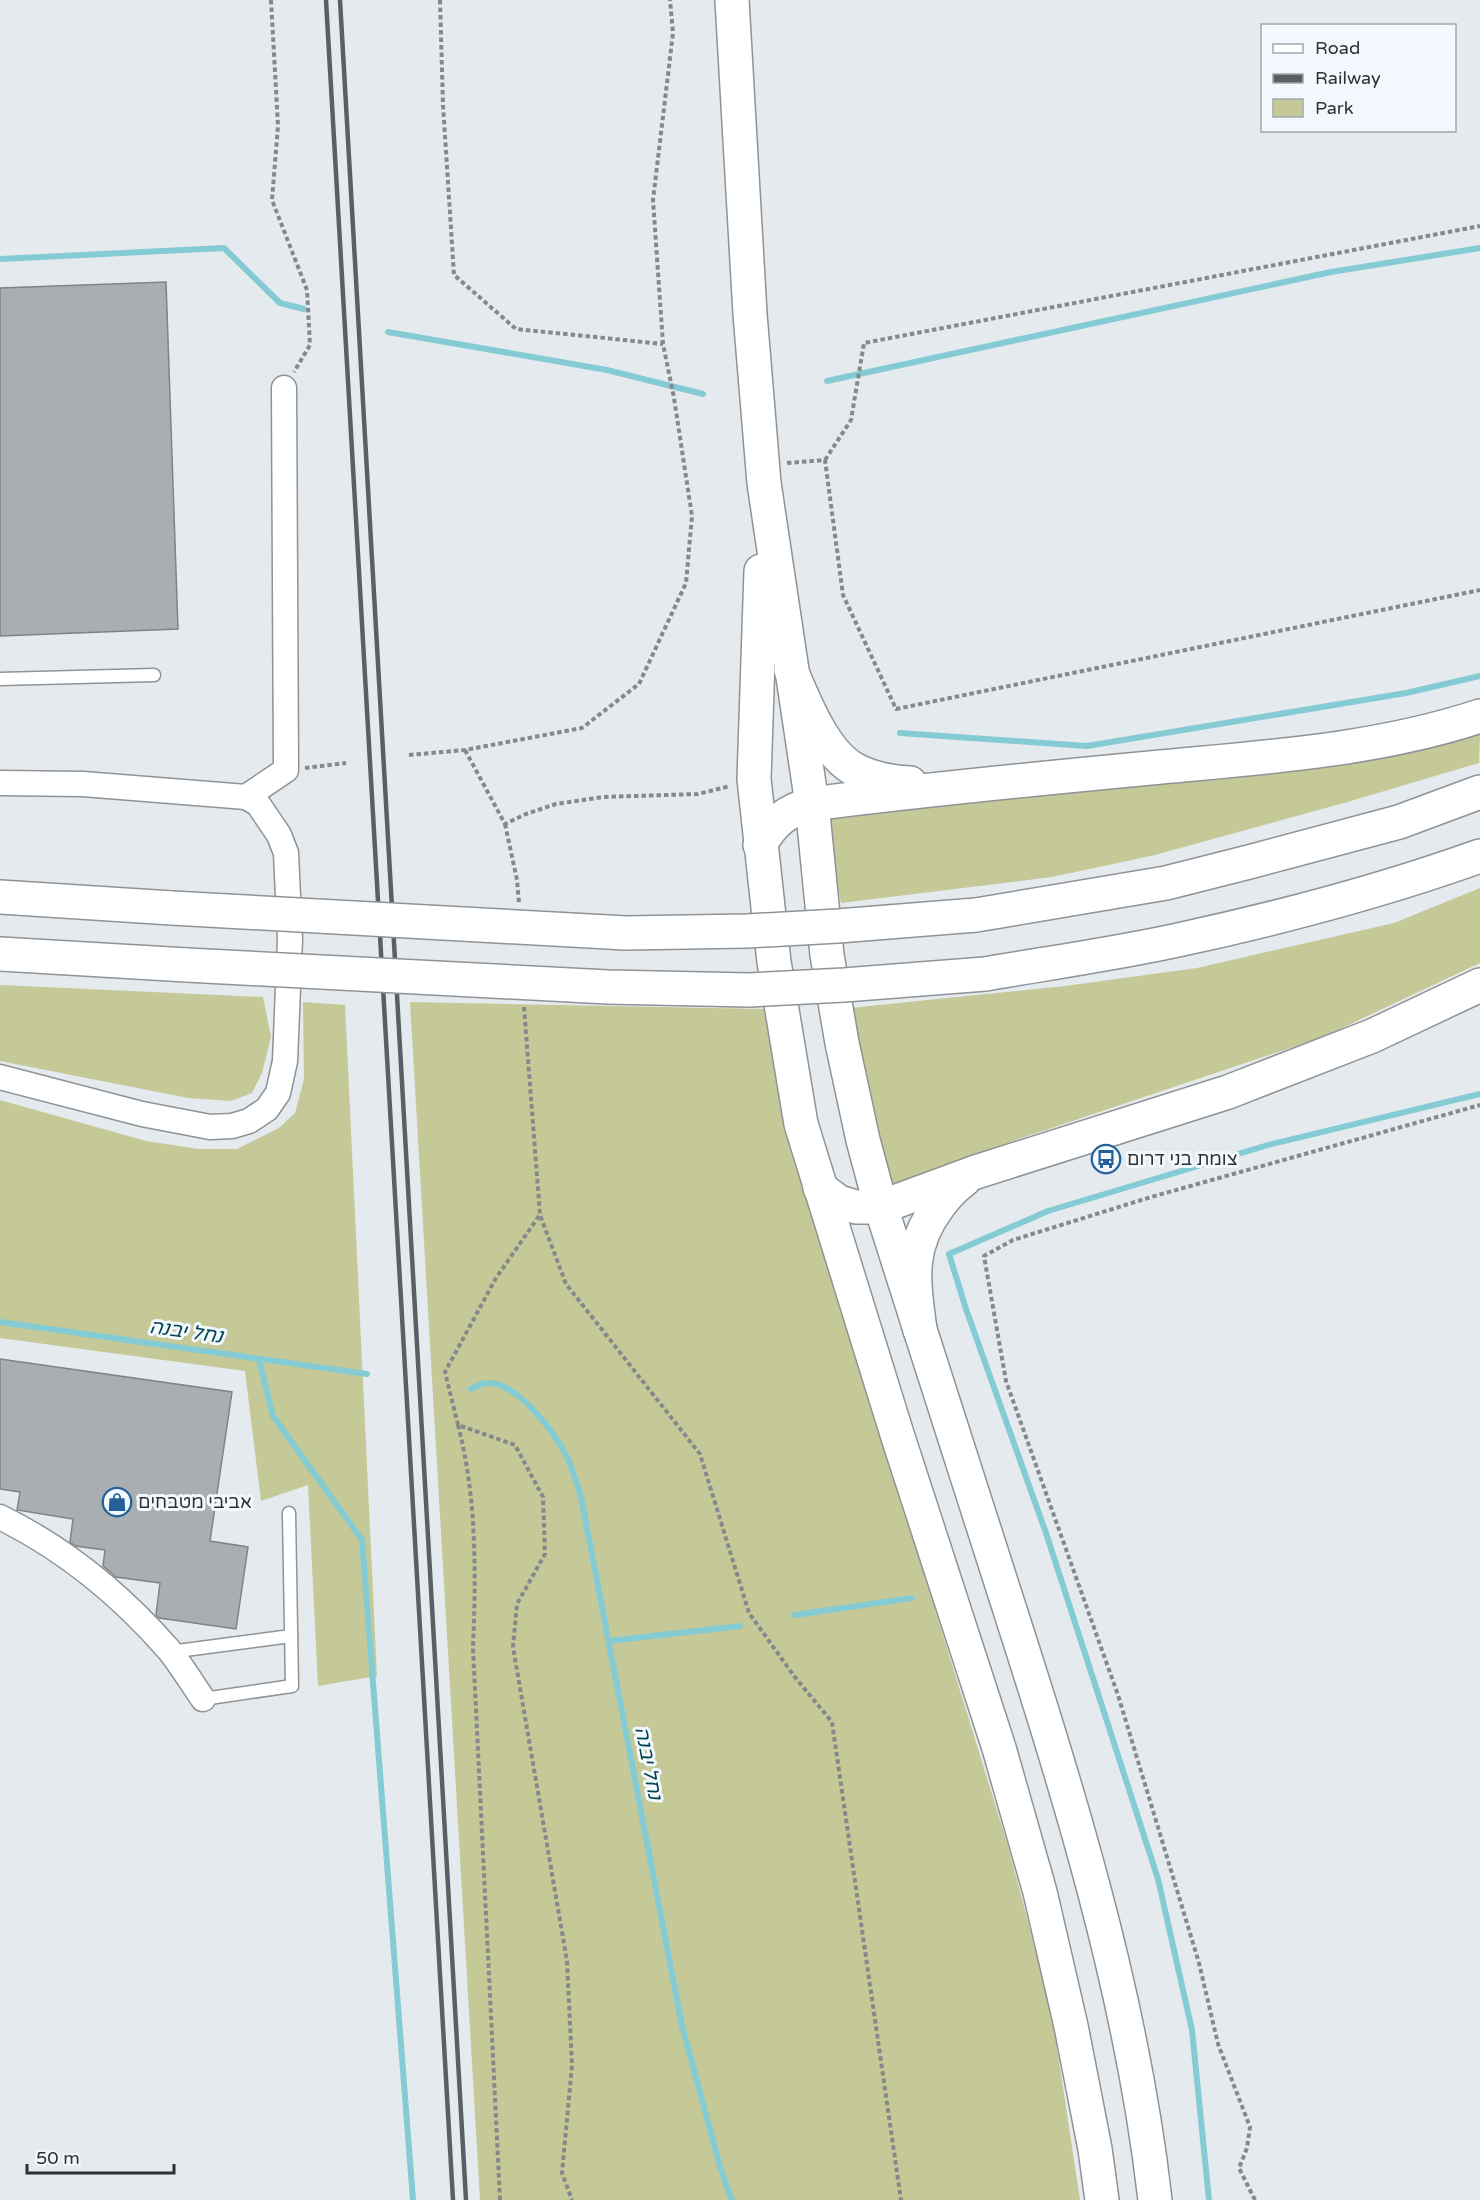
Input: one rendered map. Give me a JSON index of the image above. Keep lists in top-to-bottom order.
{
  "water": ["נחל יבנה"],
  "places": {
    "bus stop": ["צומת בני דרום"],
    "shop": ["אביבי מטבחים"]
  },
  "legend": ["Road", "Railway", "Park"],
  "scale_bar": "50 m"
}
